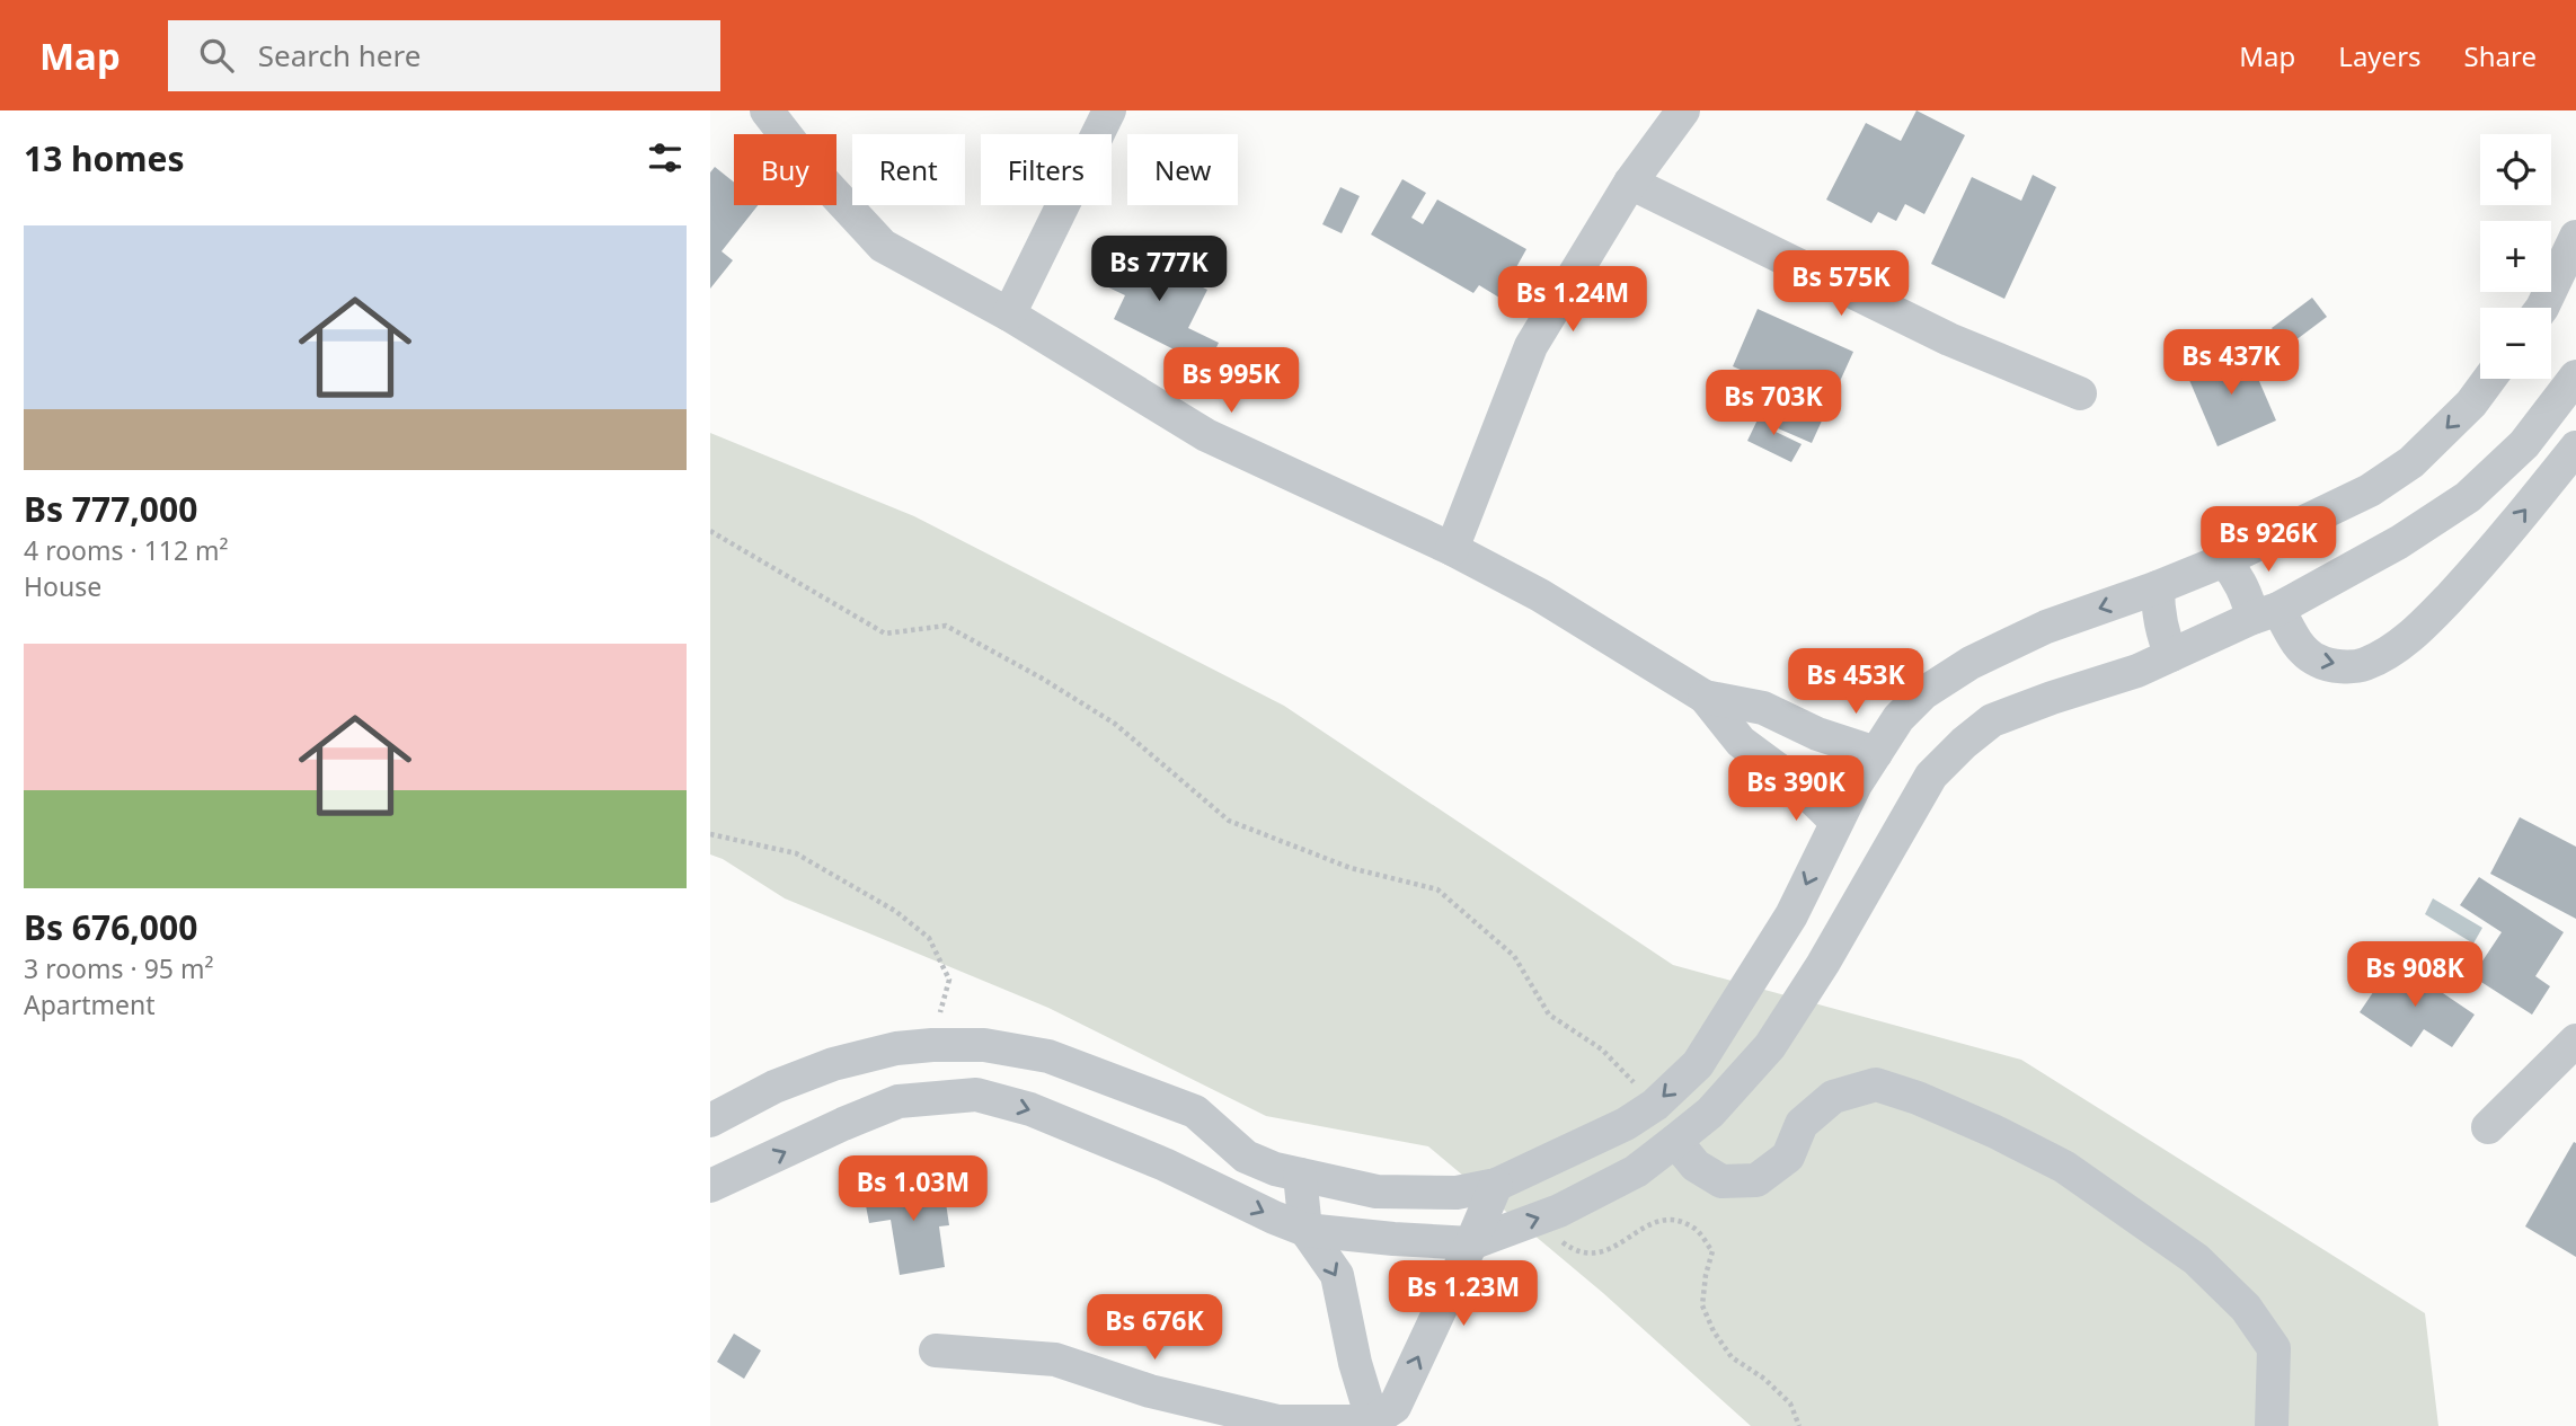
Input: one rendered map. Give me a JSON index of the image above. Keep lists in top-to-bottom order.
{
  "page": {
    "header": "Map",
    "search": "Search here",
    "nav": ["Map", "Layers", "Share"],
    "heading": "13 homes",
    "map_buttons": ["+", "−"],
    "chip": [
      "Buy",
      "Rent",
      "Filters",
      "New"
    ],
    "list": [
      {
        "name": "Bs 777,000",
        "note": "4 rooms · 112 m² · House"
      },
      {
        "name": "Bs 676,000",
        "note": "3 rooms · 95 m² · Apartment"
      }
    ],
    "price": [
      "Bs 777K",
      "Bs 575K",
      "Bs 1.24M",
      "Bs 437K",
      "Bs 995K",
      "Bs 703K",
      "Bs 926K",
      "Bs 453K",
      "Bs 390K",
      "Bs 908K",
      "Bs 1.03M",
      "Bs 1.23M",
      "Bs 676K"
    ]
  }
}
